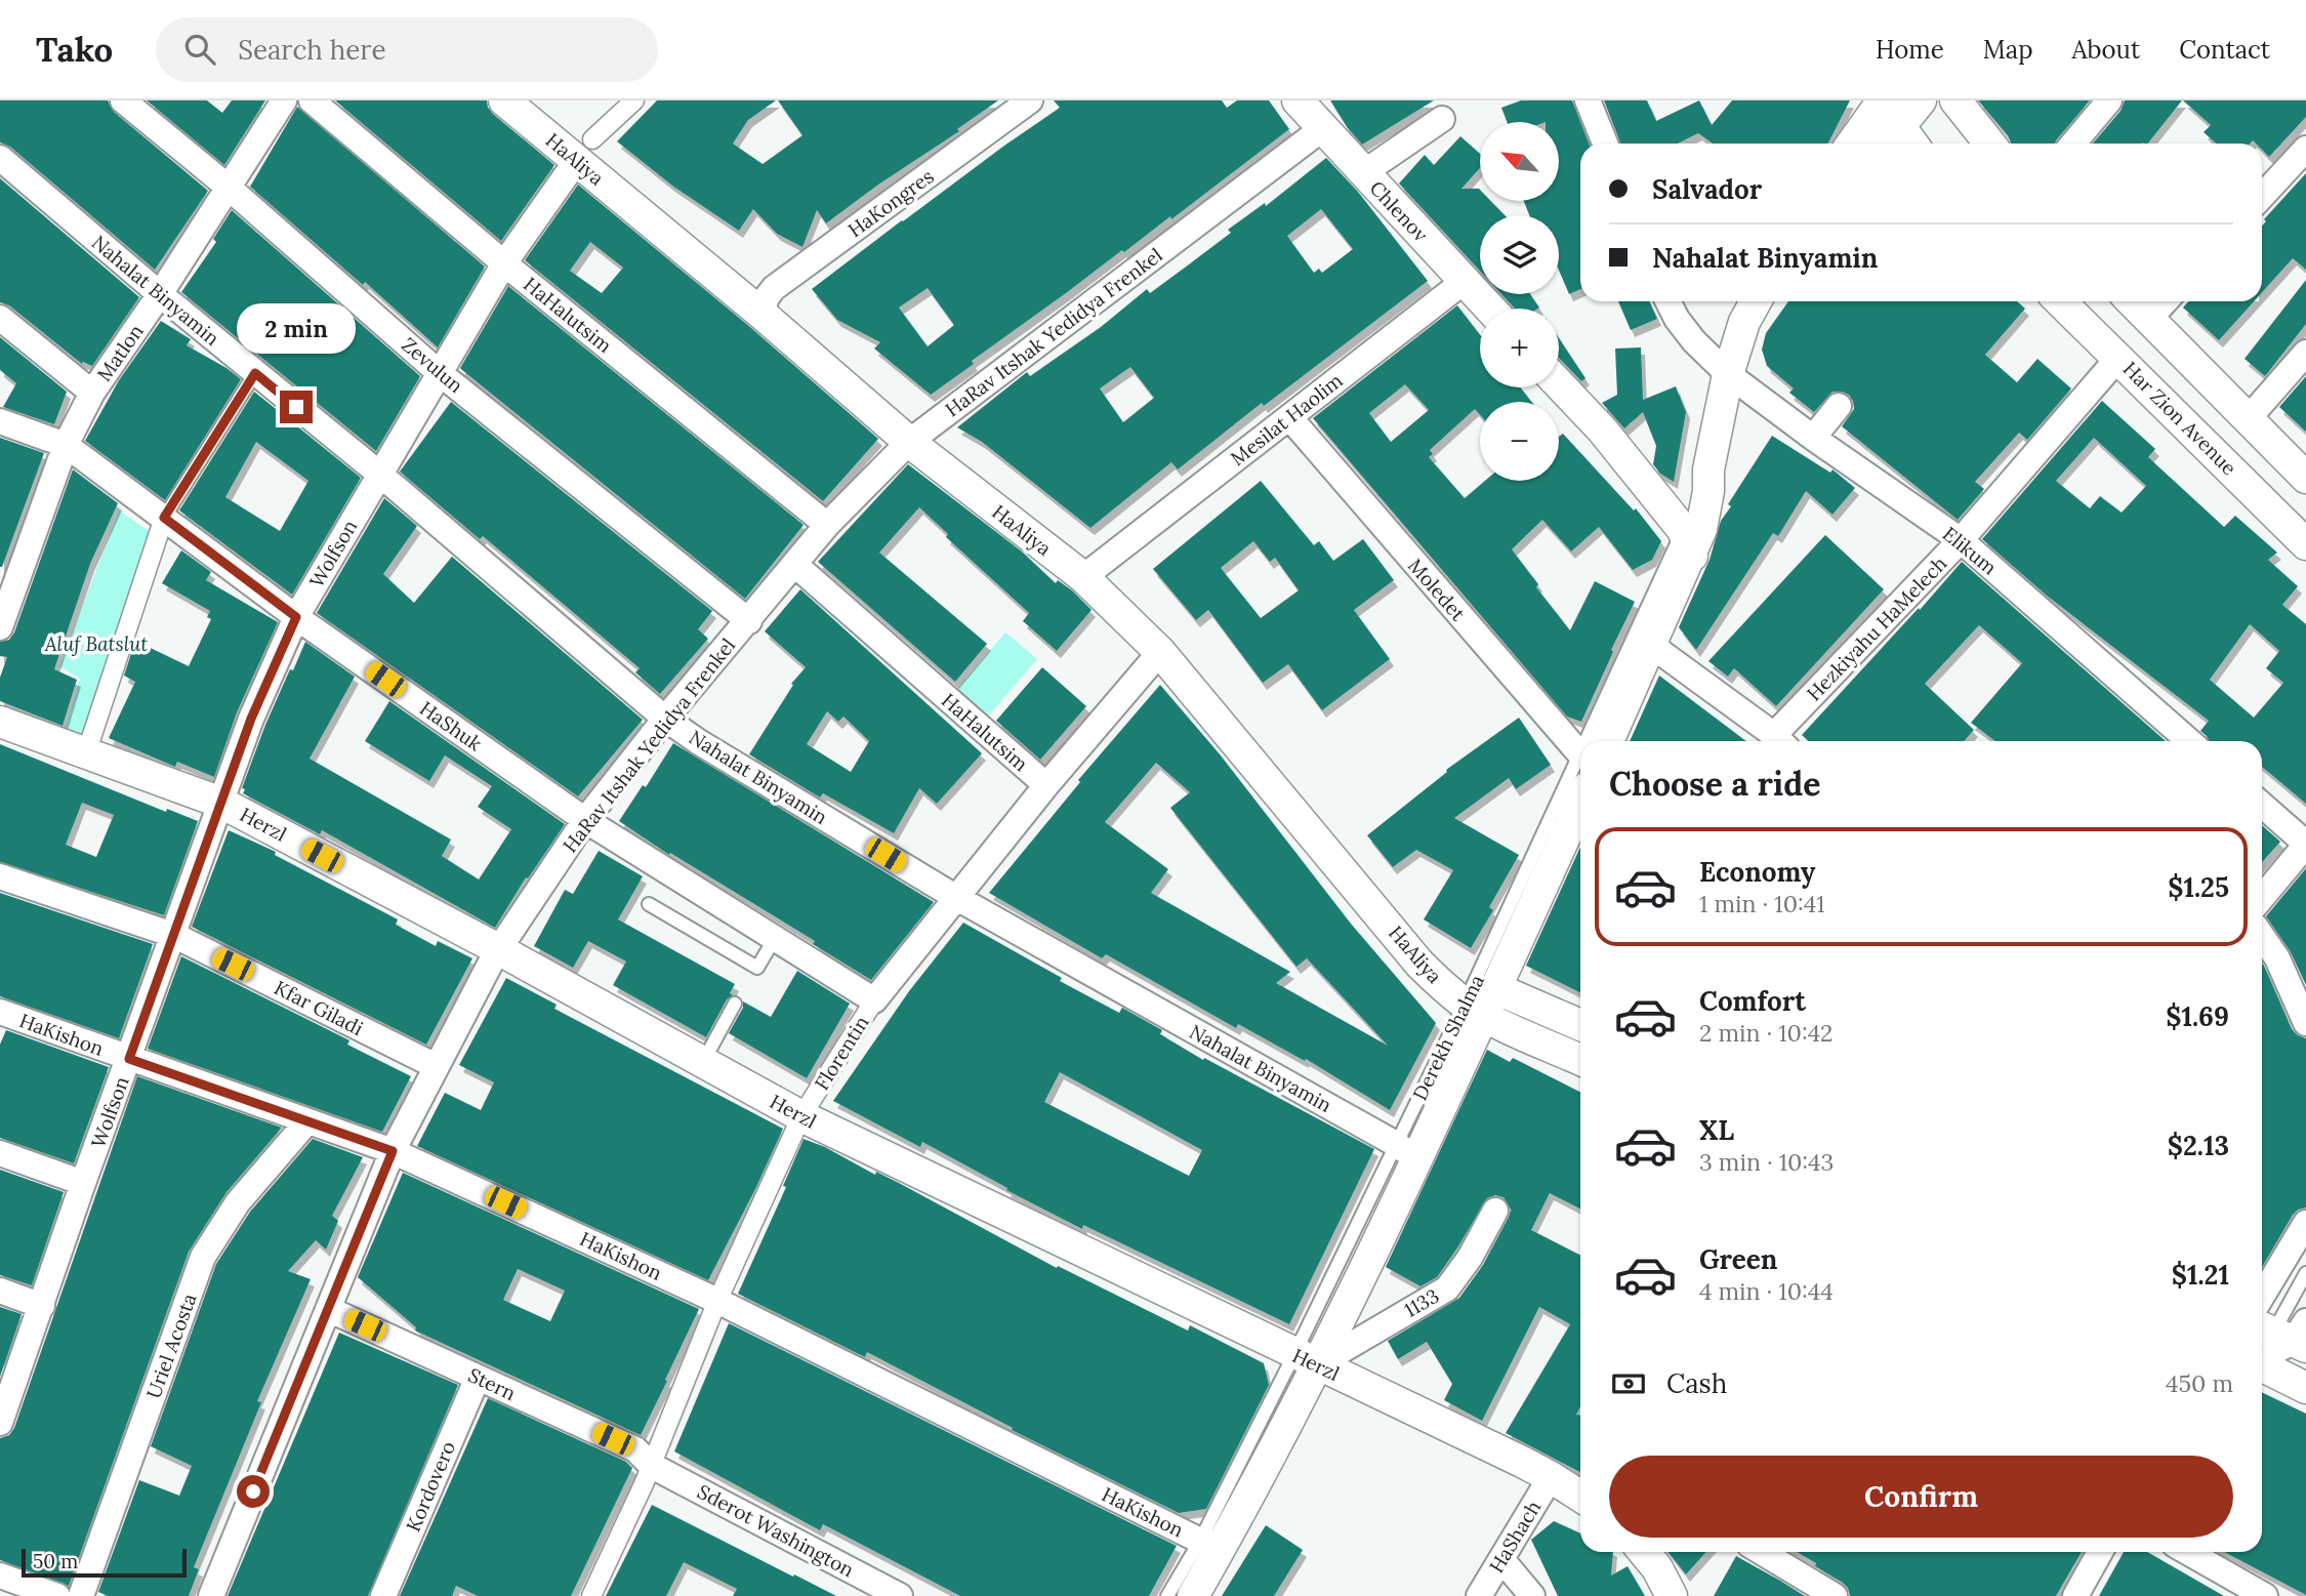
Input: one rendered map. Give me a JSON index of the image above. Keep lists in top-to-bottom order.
{
  "streets": {
    "street": [
      "HaAliya",
      "HaKongres",
      "Chlenov",
      "Nahalat Binyamin",
      "HaHalutsim",
      "HaRav Itshak Yedidya Frenkel",
      "Matlon",
      "Zevulun",
      "Har Zion Avenue",
      "Mesilat Haolim",
      "Elikum",
      "Wolfson",
      "Moledet",
      "Hezkiyahu HaMelech",
      "HaShuk",
      "Herzl",
      "Kfar Giladi",
      "HaKishon",
      "Derekh Shalma",
      "Florentin",
      "1133",
      "Uriel Acosta",
      "Stern",
      "Kordovero",
      "Sderot Washington",
      "HaShach"
    ]
  },
  "crossings": [
    ["HaAliya", "HaKongres"],
    ["HaAliya", "HaRav Itshak Yedidya Frenkel"],
    ["HaAliya", "Mesilat Haolim"],
    ["HaAliya", "Wolfson"],
    ["HaAliya", "Derekh Shalma"],
    ["HaAliya", "Florentin"],
    ["Chlenov", "HaRav Itshak Yedidya Frenkel"],
    ["Chlenov", "Mesilat Haolim"],
    ["Nahalat Binyamin", "HaRav Itshak Yedidya Frenkel"],
    ["Nahalat Binyamin", "Matlon"],
    ["Nahalat Binyamin", "Wolfson"],
    ["Nahalat Binyamin", "Derekh Shalma"],
    ["Nahalat Binyamin", "Florentin"],
    ["HaHalutsim", "HaRav Itshak Yedidya Frenkel"],
    ["HaHalutsim", "Wolfson"],
    ["HaHalutsim", "Florentin"],
    ["HaRav Itshak Yedidya Frenkel", "Zevulun"],
    ["HaRav Itshak Yedidya Frenkel", "HaShuk"],
    ["HaRav Itshak Yedidya Frenkel", "Herzl"],
    ["HaRav Itshak Yedidya Frenkel", "Kfar Giladi"],
    ["HaRav Itshak Yedidya Frenkel", "HaKishon"],
    ["HaRav Itshak Yedidya Frenkel", "Stern"],
    ["Matlon", "Zevulun"],
    ["Matlon", "HaShuk"],
    ["Zevulun", "Wolfson"],
    ["Har Zion Avenue", "Hezkiyahu HaMelech"],
    ["Mesilat Haolim", "Moledet"],
    ["Elikum", "Hezkiyahu HaMelech"],
    ["Elikum", "Derekh Shalma"],
    ["Wolfson", "HaShuk"],
    ["Wolfson", "Herzl"],
    ["Wolfson", "Kfar Giladi"],
    ["Wolfson", "HaKishon"],
    ["HaShuk", "Florentin"],
    ["Herzl", "Derekh Shalma"],
    ["Herzl", "Florentin"],
    ["Herzl", "1133"],
    ["Herzl", "HaShach"],
    ["HaKishon", "Derekh Shalma"],
    ["HaKishon", "Florentin"],
    ["HaKishon", "Uriel Acosta"],
    ["Derekh Shalma", "1133"],
    ["Florentin", "Stern"],
    ["Florentin", "Sderot Washington"],
    ["Stern", "Kordovero"],
    ["Stern", "Sderot Washington"]
  ],
  "parks": ["Aluf Batslut"],
  "scale_bar": "50 m",
  "north": "top left",
  "page": {
    "header": "Tako",
    "search": "Search here",
    "nav": [
      "Home",
      "Map",
      "About",
      "Contact"
    ],
    "map_buttons": ["+", "−"],
    "banner": ["Salvador", "Nahalat Binyamin"],
    "bubble": "2 min",
    "heading": "Choose a ride",
    "list": [
      {
        "name": "Economy",
        "note": "1 min · 10:41",
        "value": "$1.25"
      },
      {
        "name": "Comfort",
        "note": "2 min · 10:42",
        "value": "$1.69"
      },
      {
        "name": "XL",
        "note": "3 min · 10:43",
        "value": "$2.13"
      },
      {
        "name": "Green",
        "note": "4 min · 10:44",
        "value": "$1.21"
      }
    ],
    "pay": ["Cash", "450 m"],
    "buttons": "Confirm",
    "scale": "50 m"
  }
}
